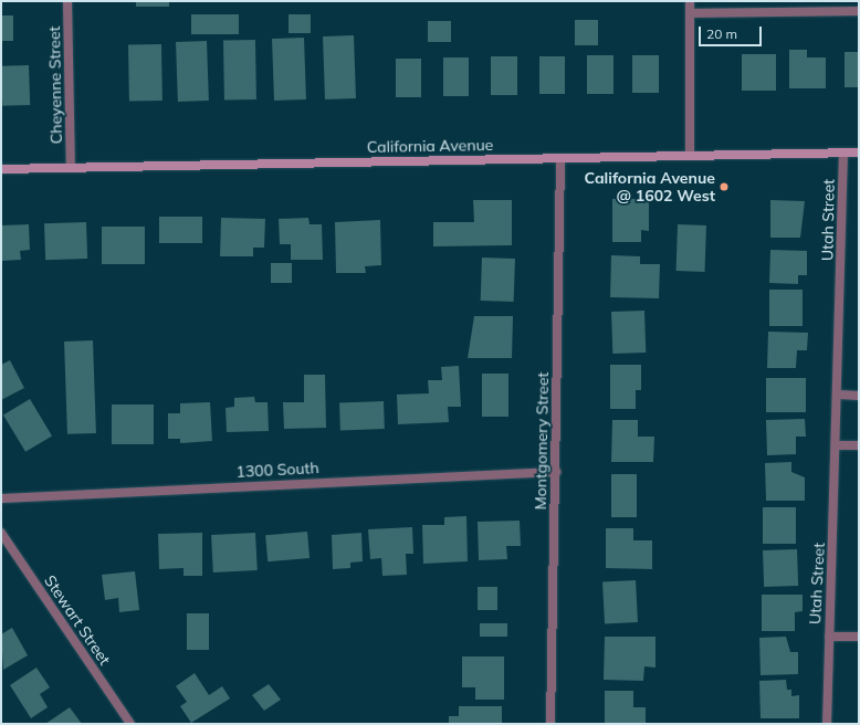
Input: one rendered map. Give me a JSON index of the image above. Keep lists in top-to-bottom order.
{
  "streets": {
    "main road": ["California Avenue"],
    "street": [
      "Cheyenne Street",
      "Utah Street",
      "Montgomery Street",
      "1300 South",
      "Stewart Street"
    ]
  },
  "crossings": [
    ["Cheyenne Street", "California Avenue"],
    ["California Avenue", "Utah Street"],
    ["California Avenue", "Montgomery Street"],
    ["Montgomery Street", "1300 South"]
  ],
  "places": ["California Avenue @ 1602 West"],
  "scale_bar": "20 m"
}
